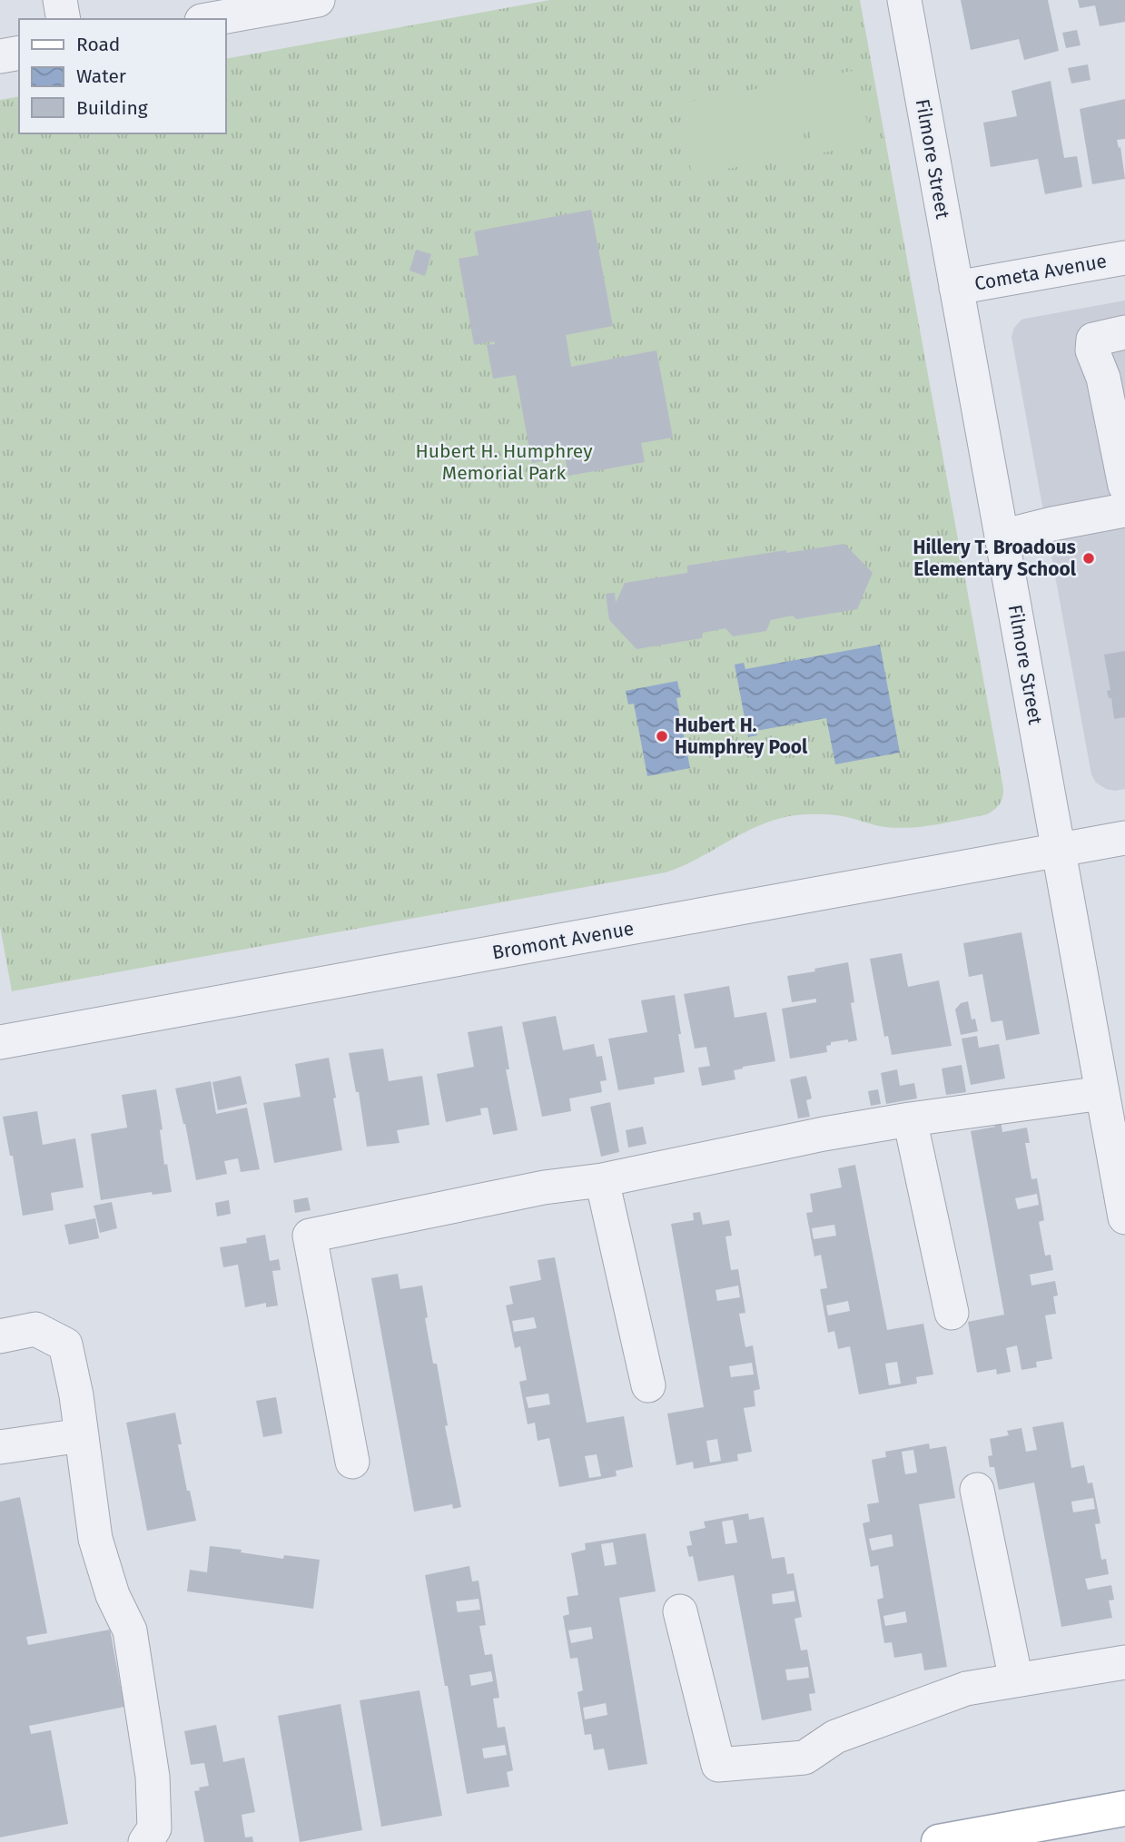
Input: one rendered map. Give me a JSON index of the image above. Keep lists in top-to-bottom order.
{
  "streets": {
    "street": ["Filmore Street", "Cometa Avenue", "Bromont Avenue"]
  },
  "crossings": [
    ["Filmore Street", "Cometa Avenue"],
    ["Filmore Street", "Bromont Avenue"]
  ],
  "parks": ["Hubert H. Humphrey Memorial Park"],
  "places": ["Hillery T. Broadous Elementary School", "Hubert H. Humphrey Pool"],
  "legend": ["Road", "Water", "Building"]
}
